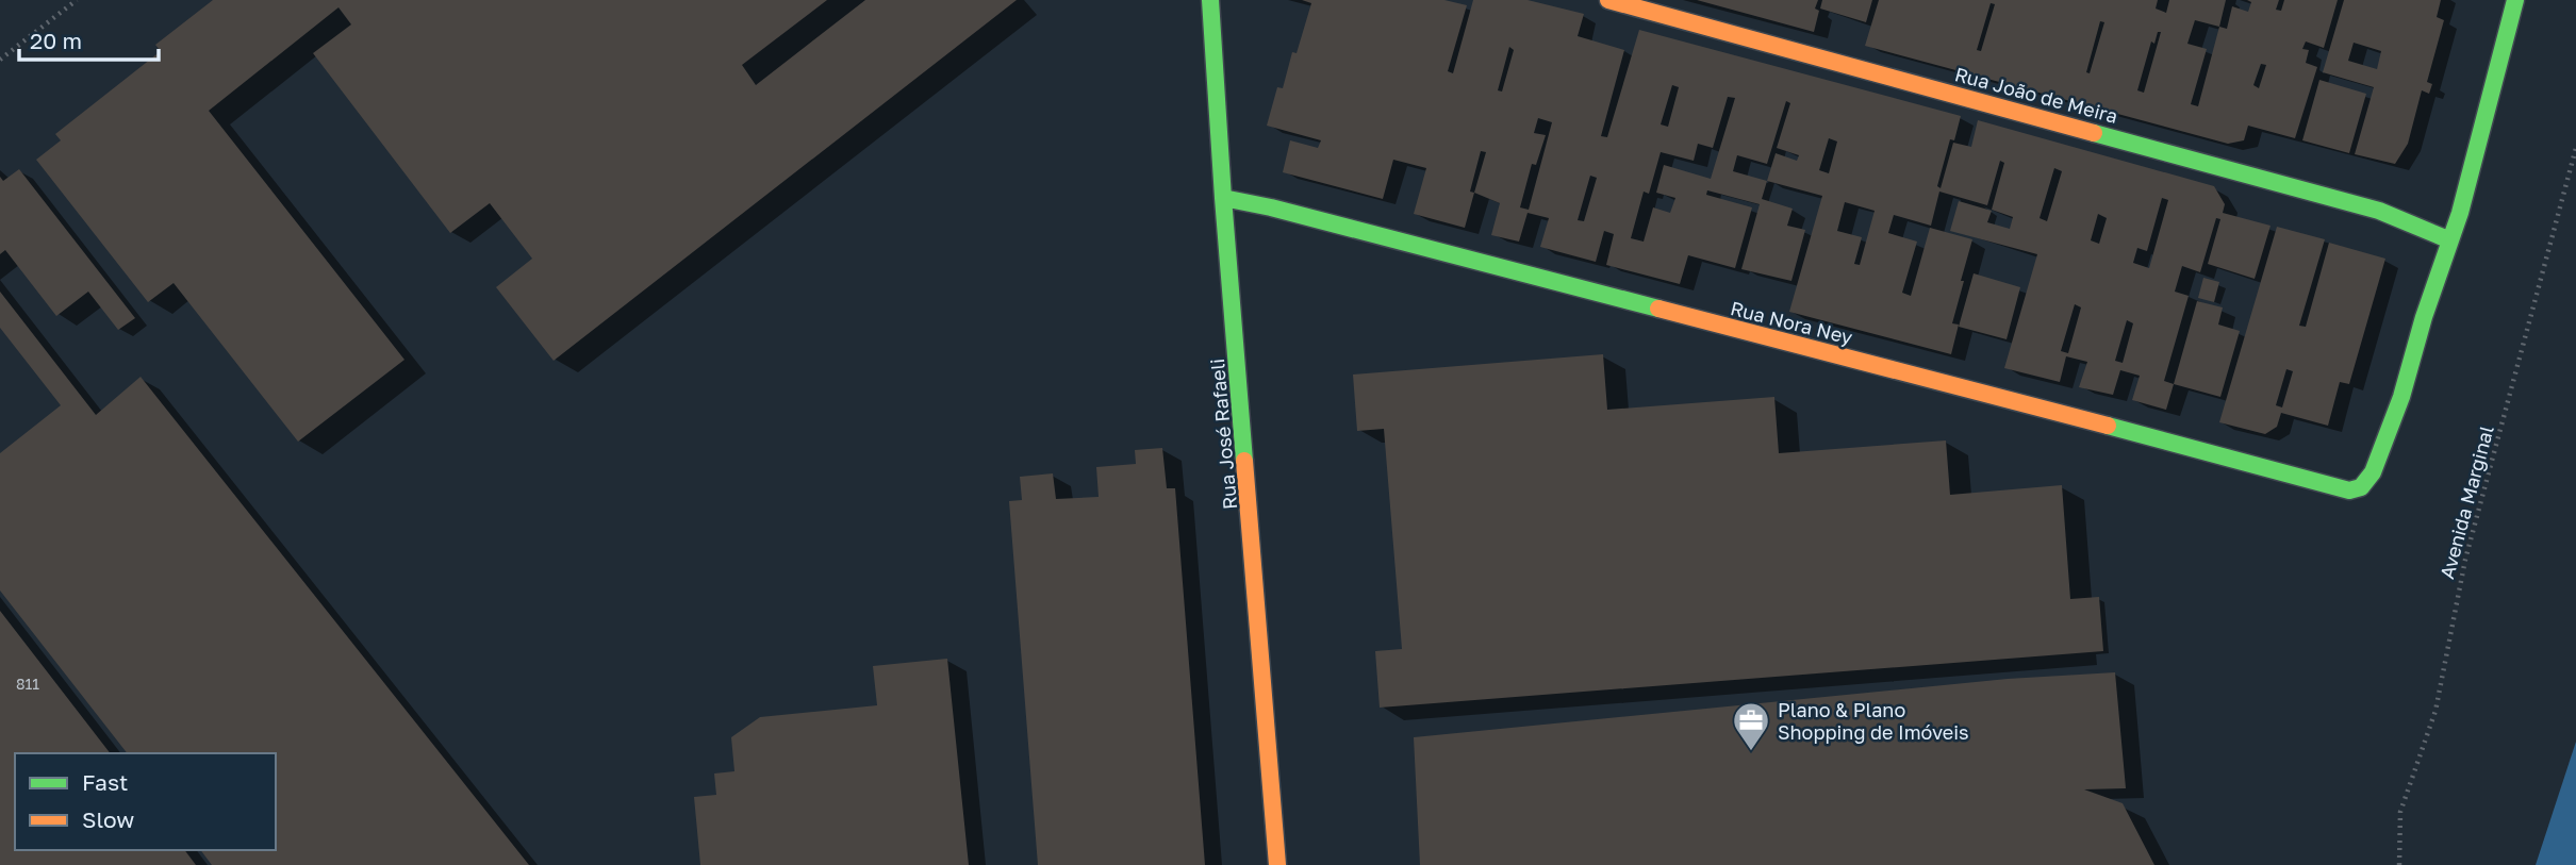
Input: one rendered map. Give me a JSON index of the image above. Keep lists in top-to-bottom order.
{
  "streets": {
    "street": ["Rua João de Meira", "Rua Nora Ney", "Rua José Rafaeli"],
    "path": ["Avenida Marginal"]
  },
  "crossings": [
    ["Rua João de Meira", "Rua Nora Ney"],
    ["Rua Nora Ney", "Rua José Rafaeli"]
  ],
  "places": {
    "office": ["Plano & Plano Shopping de Imóveis"]
  },
  "house_numbers": ["811"],
  "legend": ["Fast", "Slow"],
  "scale_bar": "20 m"
}
